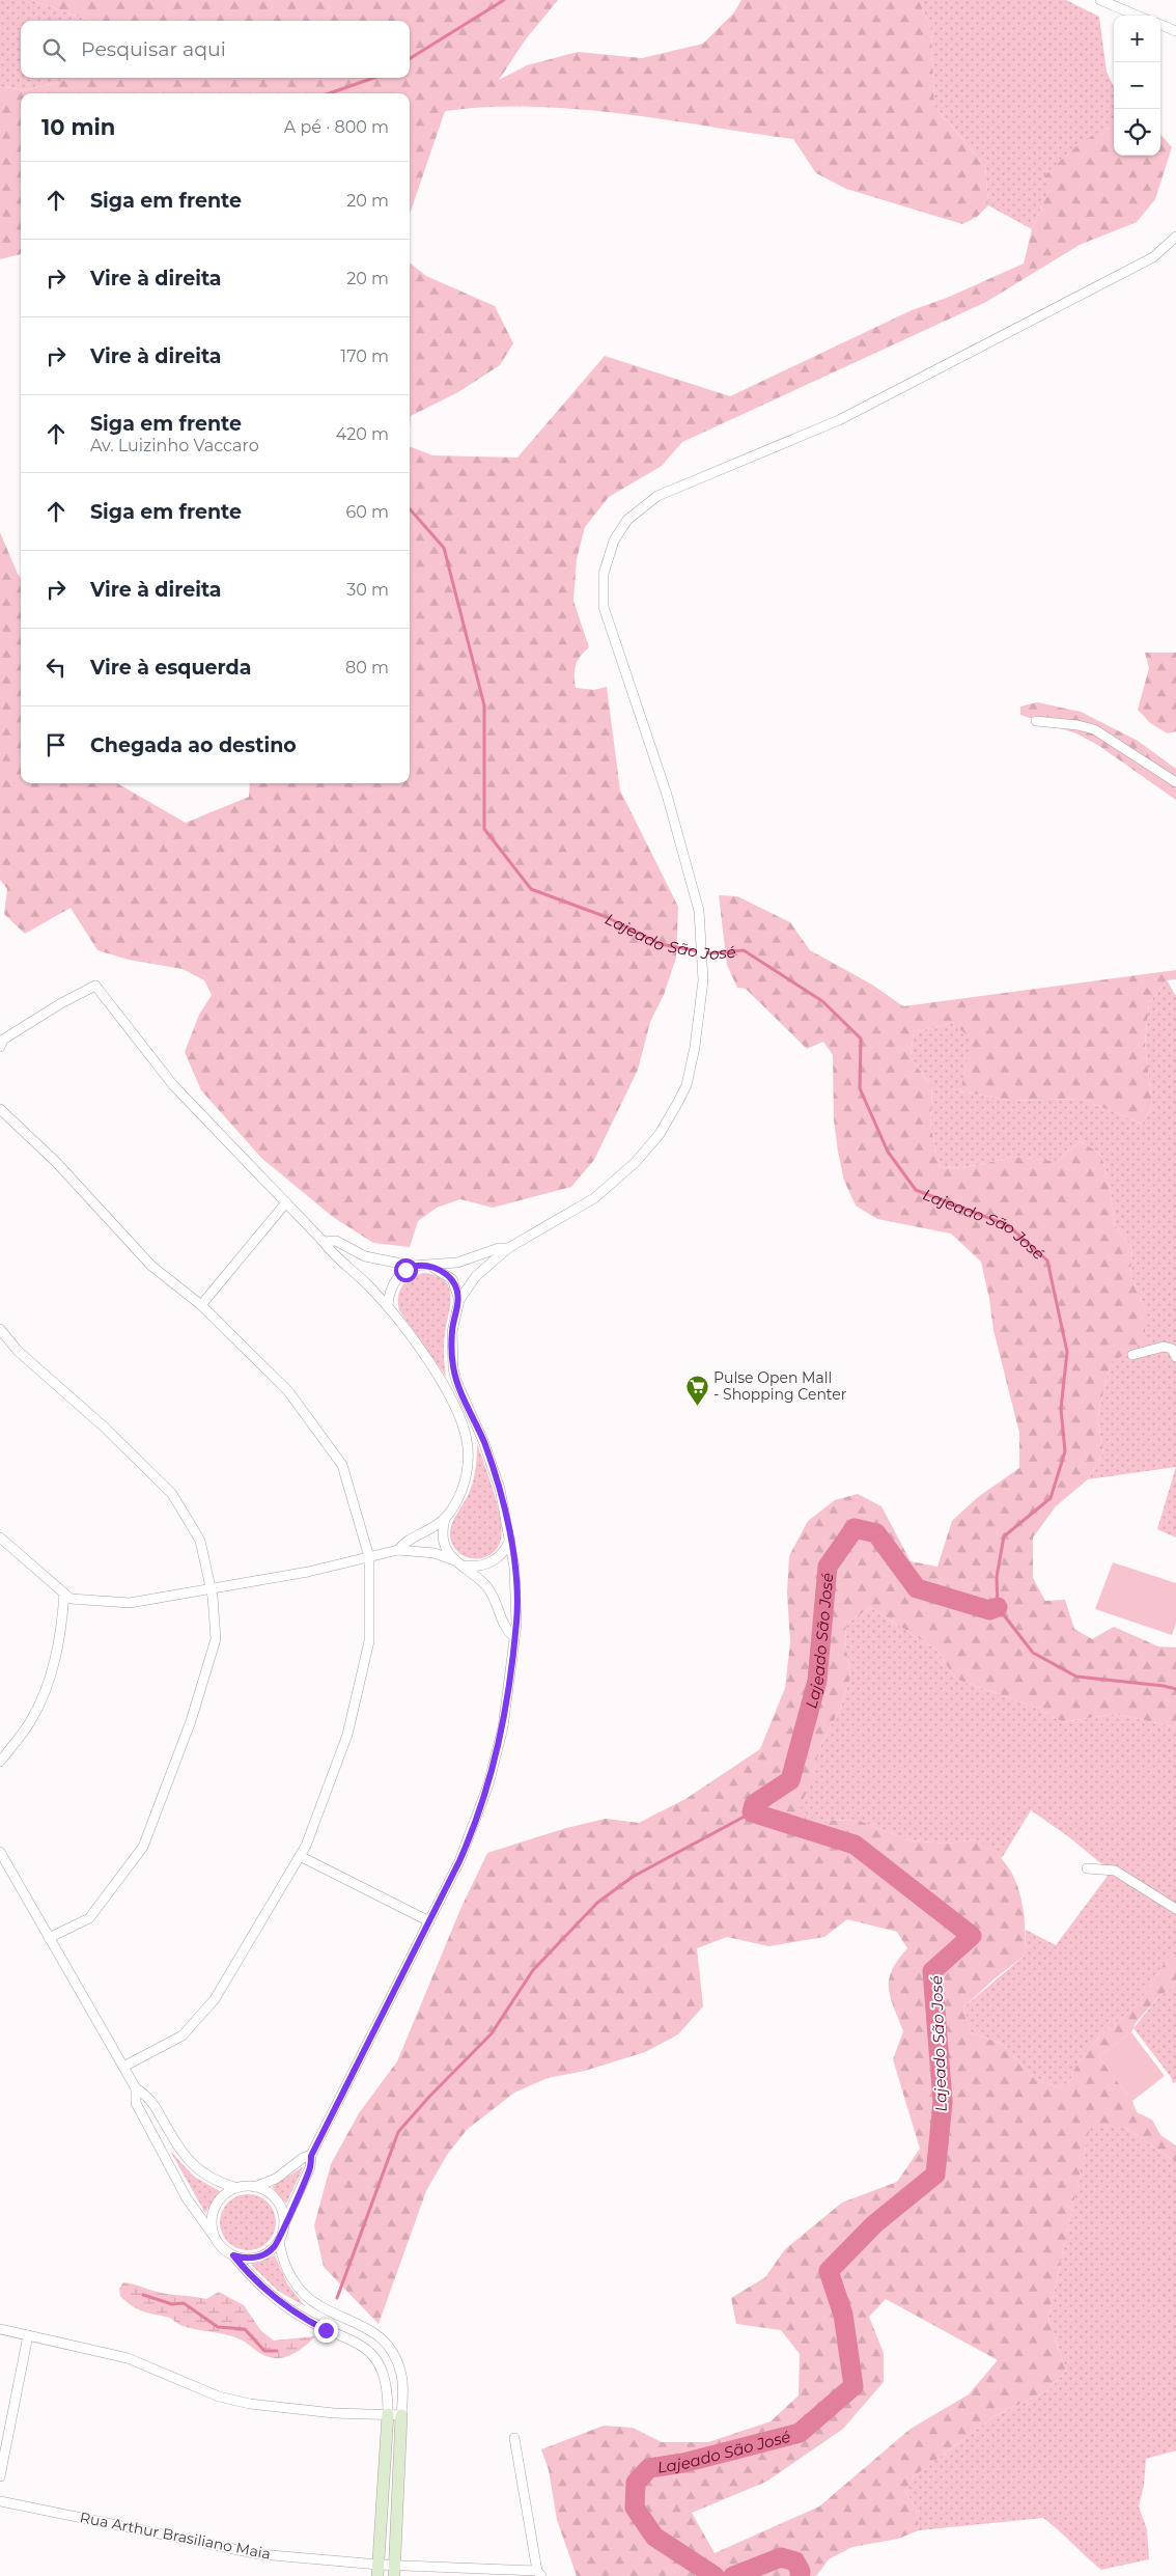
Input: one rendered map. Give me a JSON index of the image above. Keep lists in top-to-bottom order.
{
  "streets": {
    "street": ["Rua Arthur Brasiliano Maia"]
  },
  "water": ["Lajeado São José"],
  "places": {
    "supermarket": ["Pulse Open Mall - Shopping Center"]
  },
  "page": {
    "map_buttons": ["+", "−"],
    "search": "Pesquisar aqui",
    "heading": ["10 min", "A pé · 800 m"],
    "list": [
      ["Siga em frente", "20 m"],
      ["Vire à direita", "20 m"],
      ["Vire à direita", "170 m"],
      ["Siga em frente", "Av. Luizinho Vaccaro", "420 m"],
      ["Siga em frente", "60 m"],
      ["Vire à direita", "30 m"],
      ["Vire à esquerda", "80 m"],
      "Chegada ao destino"
    ]
  }
}
